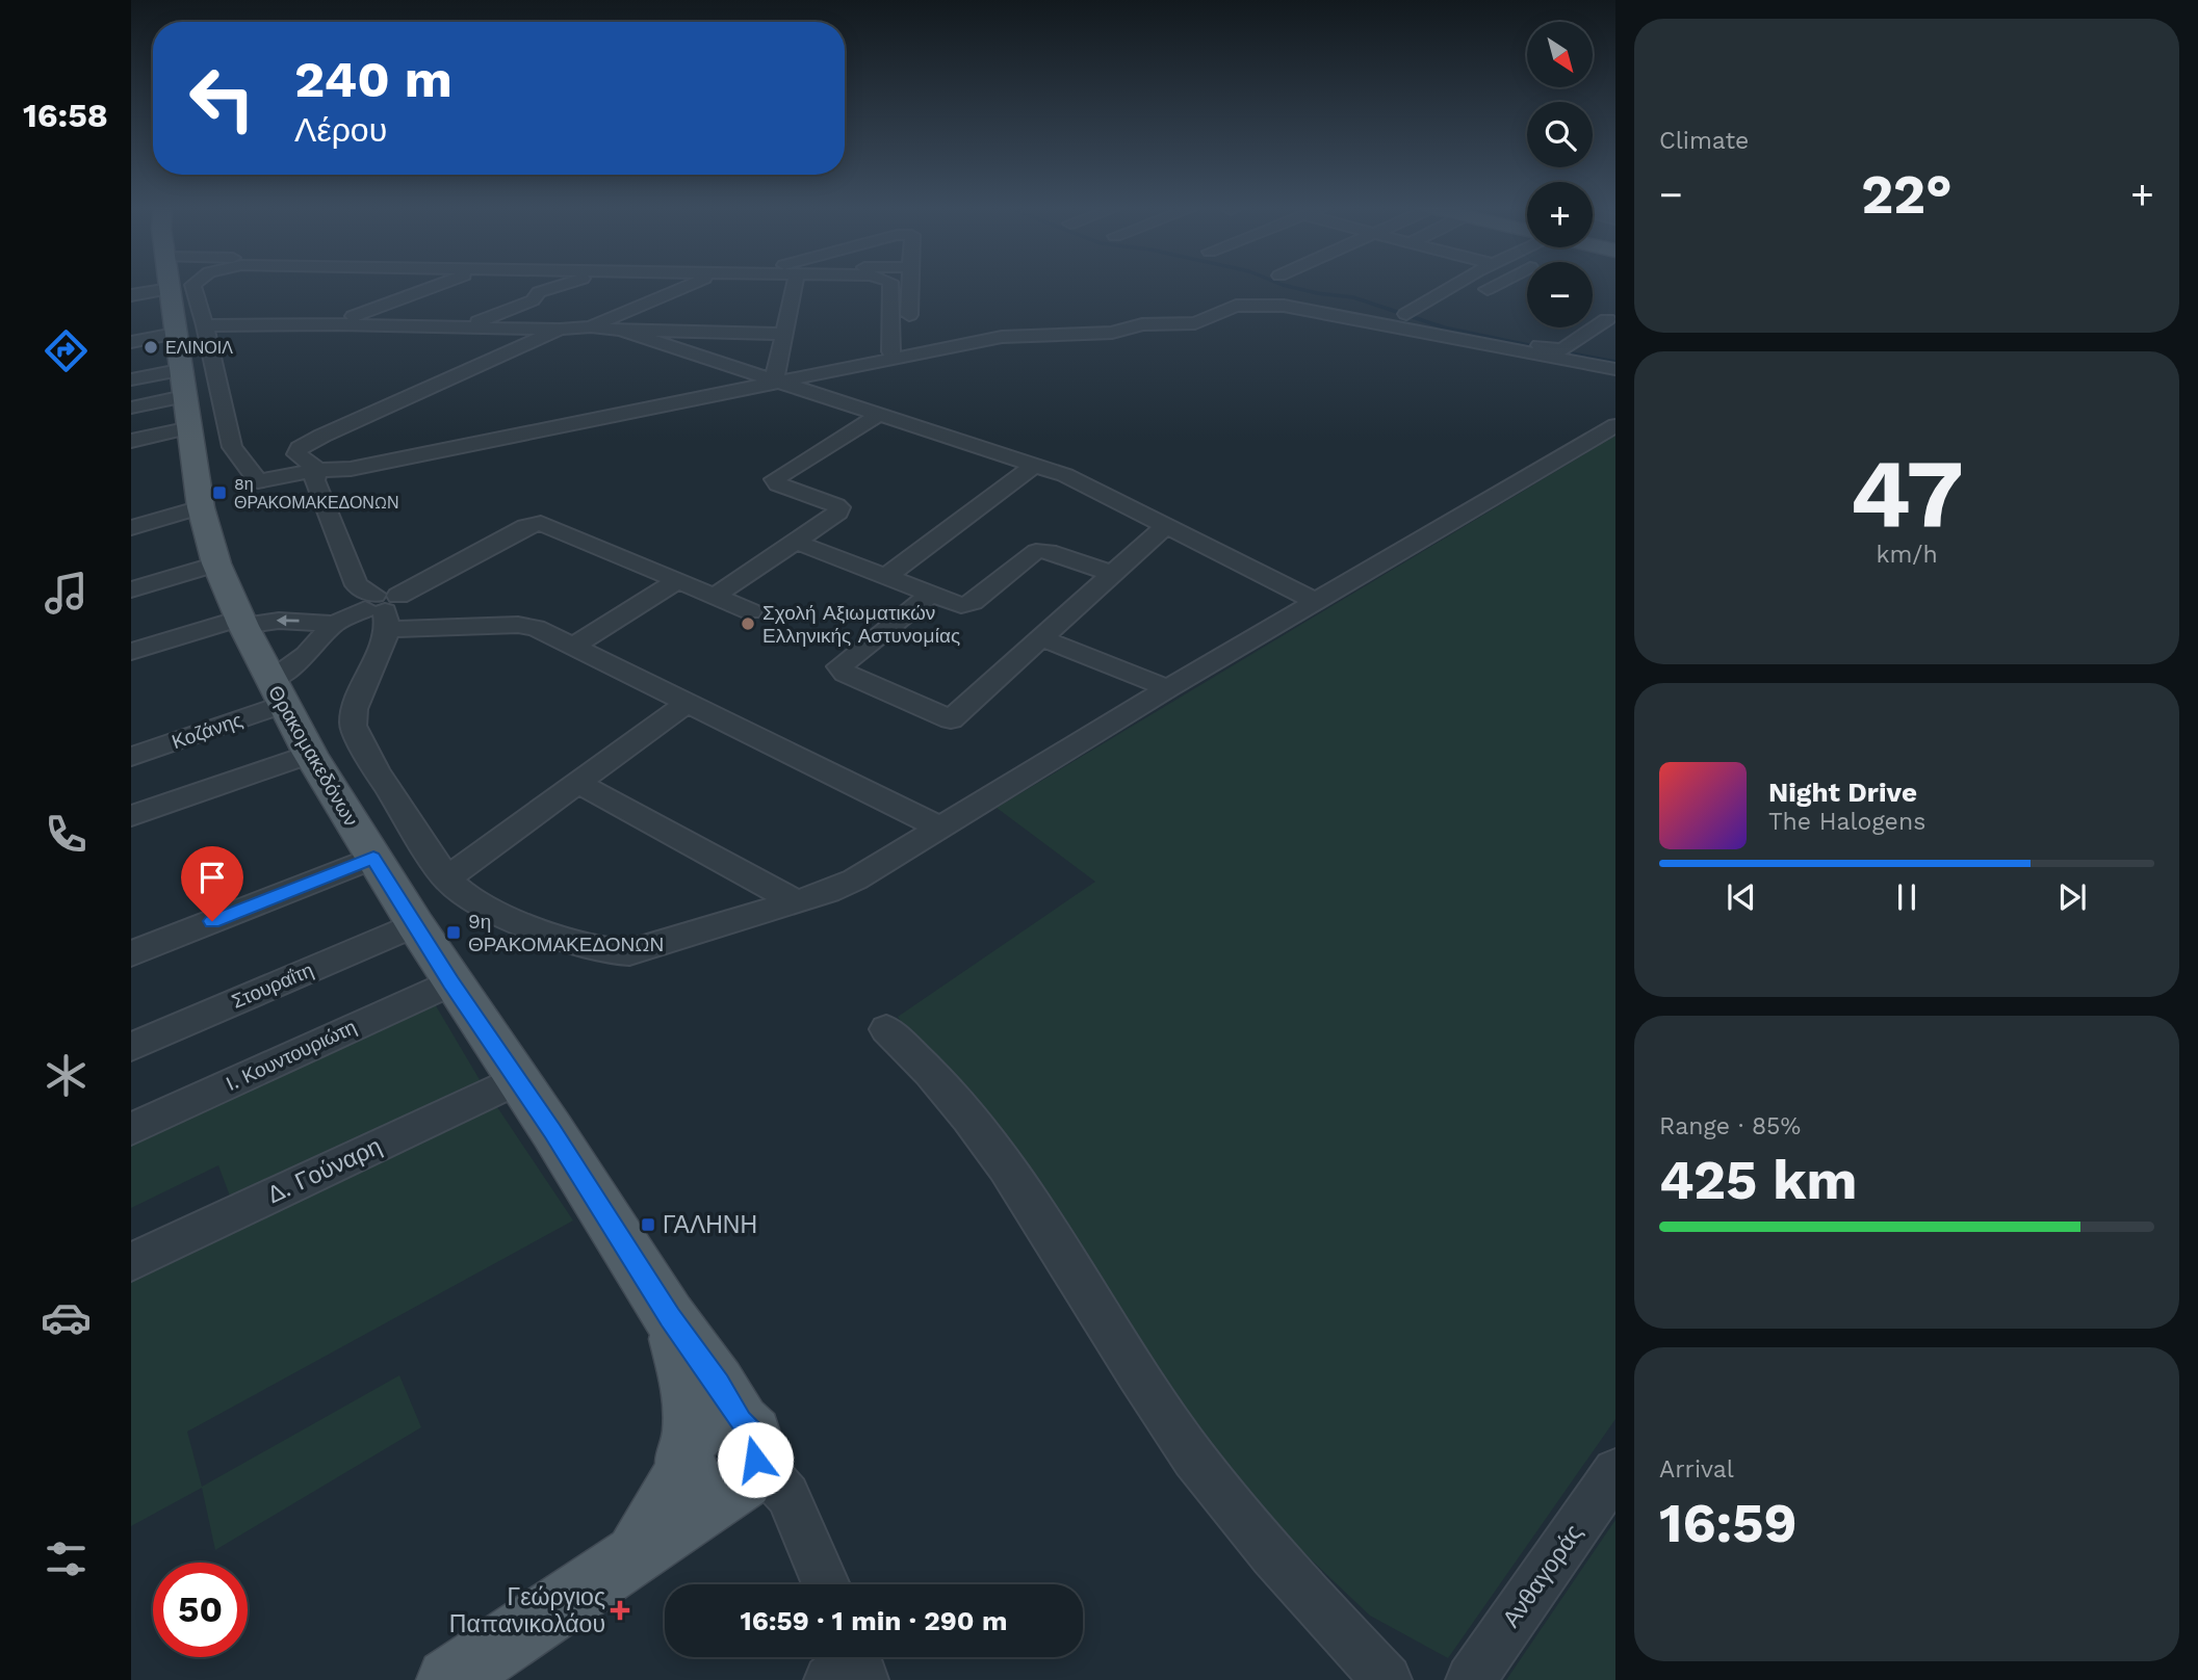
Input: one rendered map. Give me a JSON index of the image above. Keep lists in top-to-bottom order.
{
  "streets": {
    "main road": ["Θρακομακεδόνων"],
    "street": [
      "Κοζάνης",
      "Στουραΐτη",
      "Ι. Κουντουριώτη",
      "Δ. Γούναρη",
      "Ανθαγοράς"
    ]
  },
  "crossings": [
    ["Κοζάνης", "Θρακομακεδόνων"],
    ["Θρακομακεδόνων", "Στουραΐτη"],
    ["Θρακομακεδόνων", "Ι. Κουντουριώτη"],
    ["Θρακομακεδόνων", "Δ. Γούναρη"]
  ],
  "places": {
    "other": ["ΕΛΙΝΟΙΛ", "Σχολή Αξιωματικών Ελληνικής Αστυνομίας"],
    "transit": ["8η ΘΡΑΚΟΜΑΚΕΔΟΝΩΝ", "9η ΘΡΑΚΟΜΑΚΕΔΟΝΩΝ", "ΓΑΛΗΝΗ"],
    "health": ["Γεώργιος Παπανικολάου"]
  },
  "north": "bottom right",
  "page": {
    "tabs": "16:58",
    "tile": [
      "Climate",
      ["47", "km/h"],
      ["Range · 85%", "425 km"],
      ["Arrival", "16:59"]
    ],
    "map_buttons": ["+", "−"],
    "turn": ["240 m", "Λέρου"],
    "heat": ["−", "22°", "+"],
    "song": ["Night Drive", "The Halogens"],
    "limit": "50",
    "trip": "16:59 · 1 min · 290 m"
  }
}
